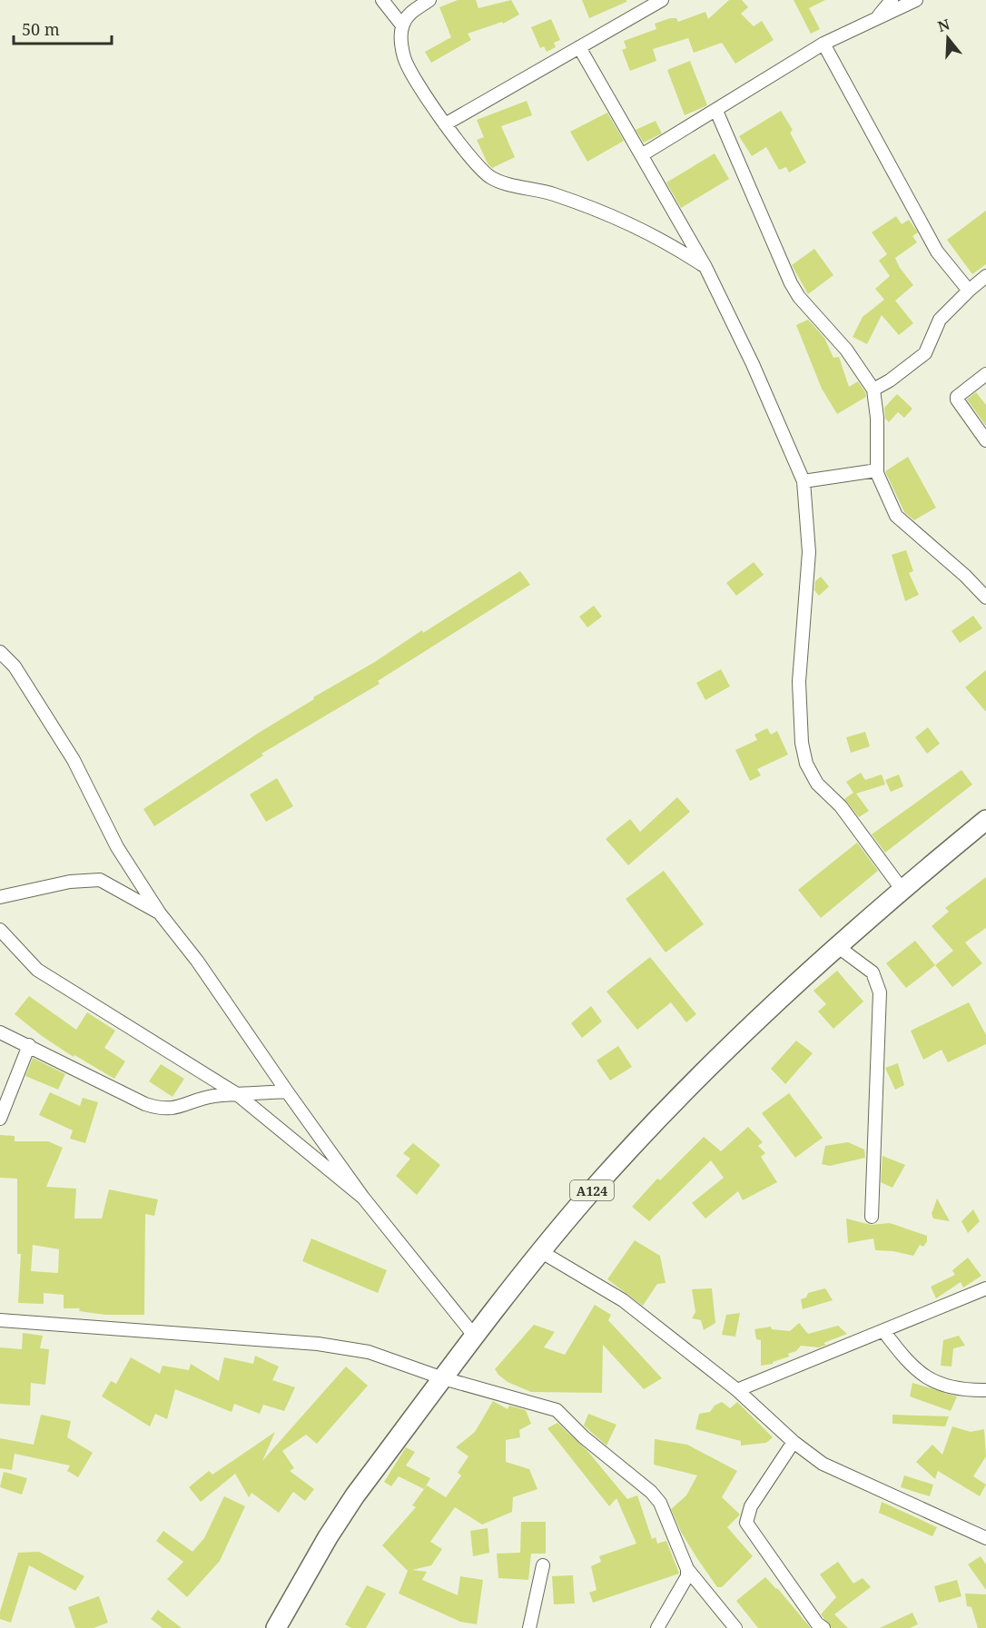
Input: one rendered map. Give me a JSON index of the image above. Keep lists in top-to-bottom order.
{
  "streets": {
    "highway": ["A124"]
  },
  "scale_bar": "50 m",
  "north": "top"
}
